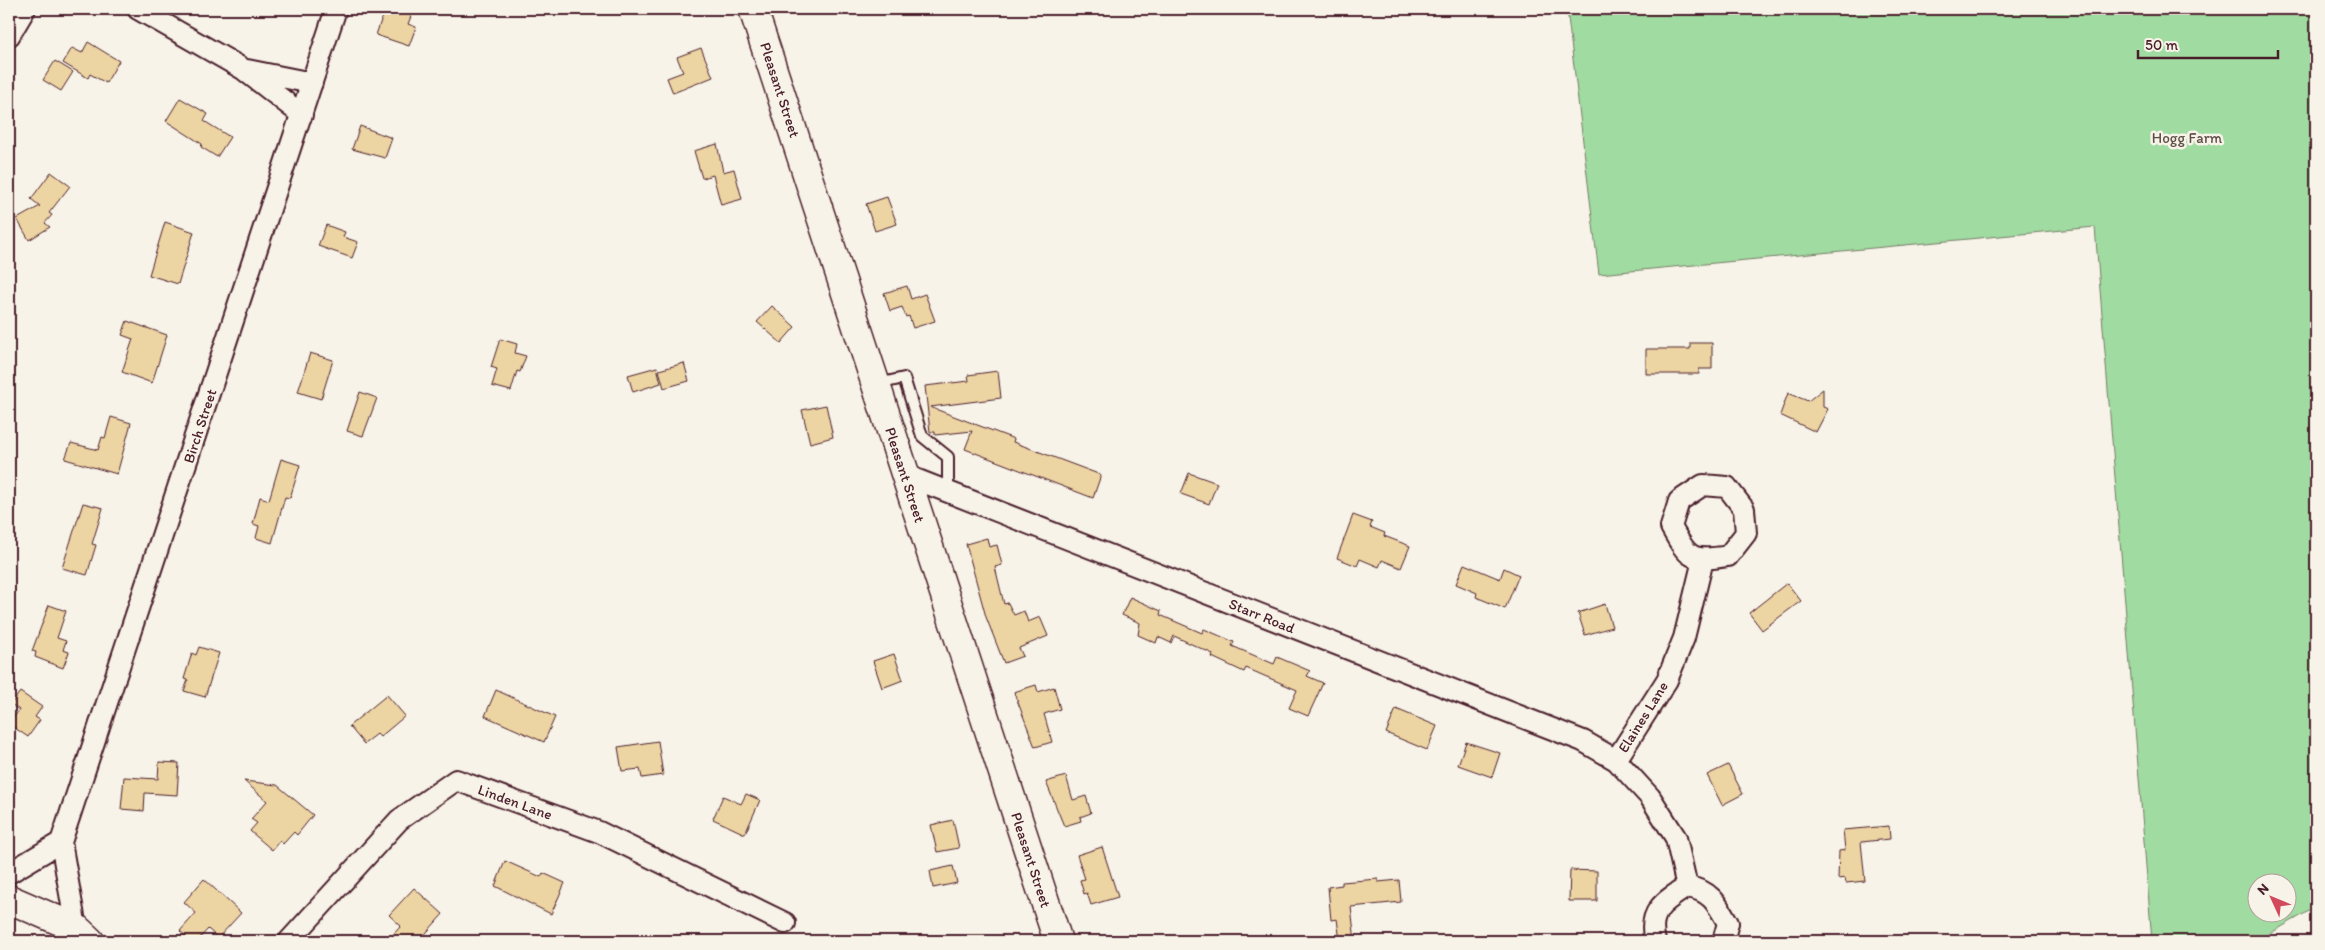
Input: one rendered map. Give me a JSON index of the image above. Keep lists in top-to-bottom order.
{
  "streets": {
    "main road": ["Pleasant Street"],
    "street": [
      "Birch Street",
      "Starr Road",
      "Elaines Lane",
      "Linden Lane"
    ]
  },
  "crossings": [
    ["Pleasant Street", "Starr Road"],
    ["Starr Road", "Elaines Lane"]
  ],
  "parks": ["Hogg Farm"],
  "scale_bar": "50 m",
  "north": "top left"
}
